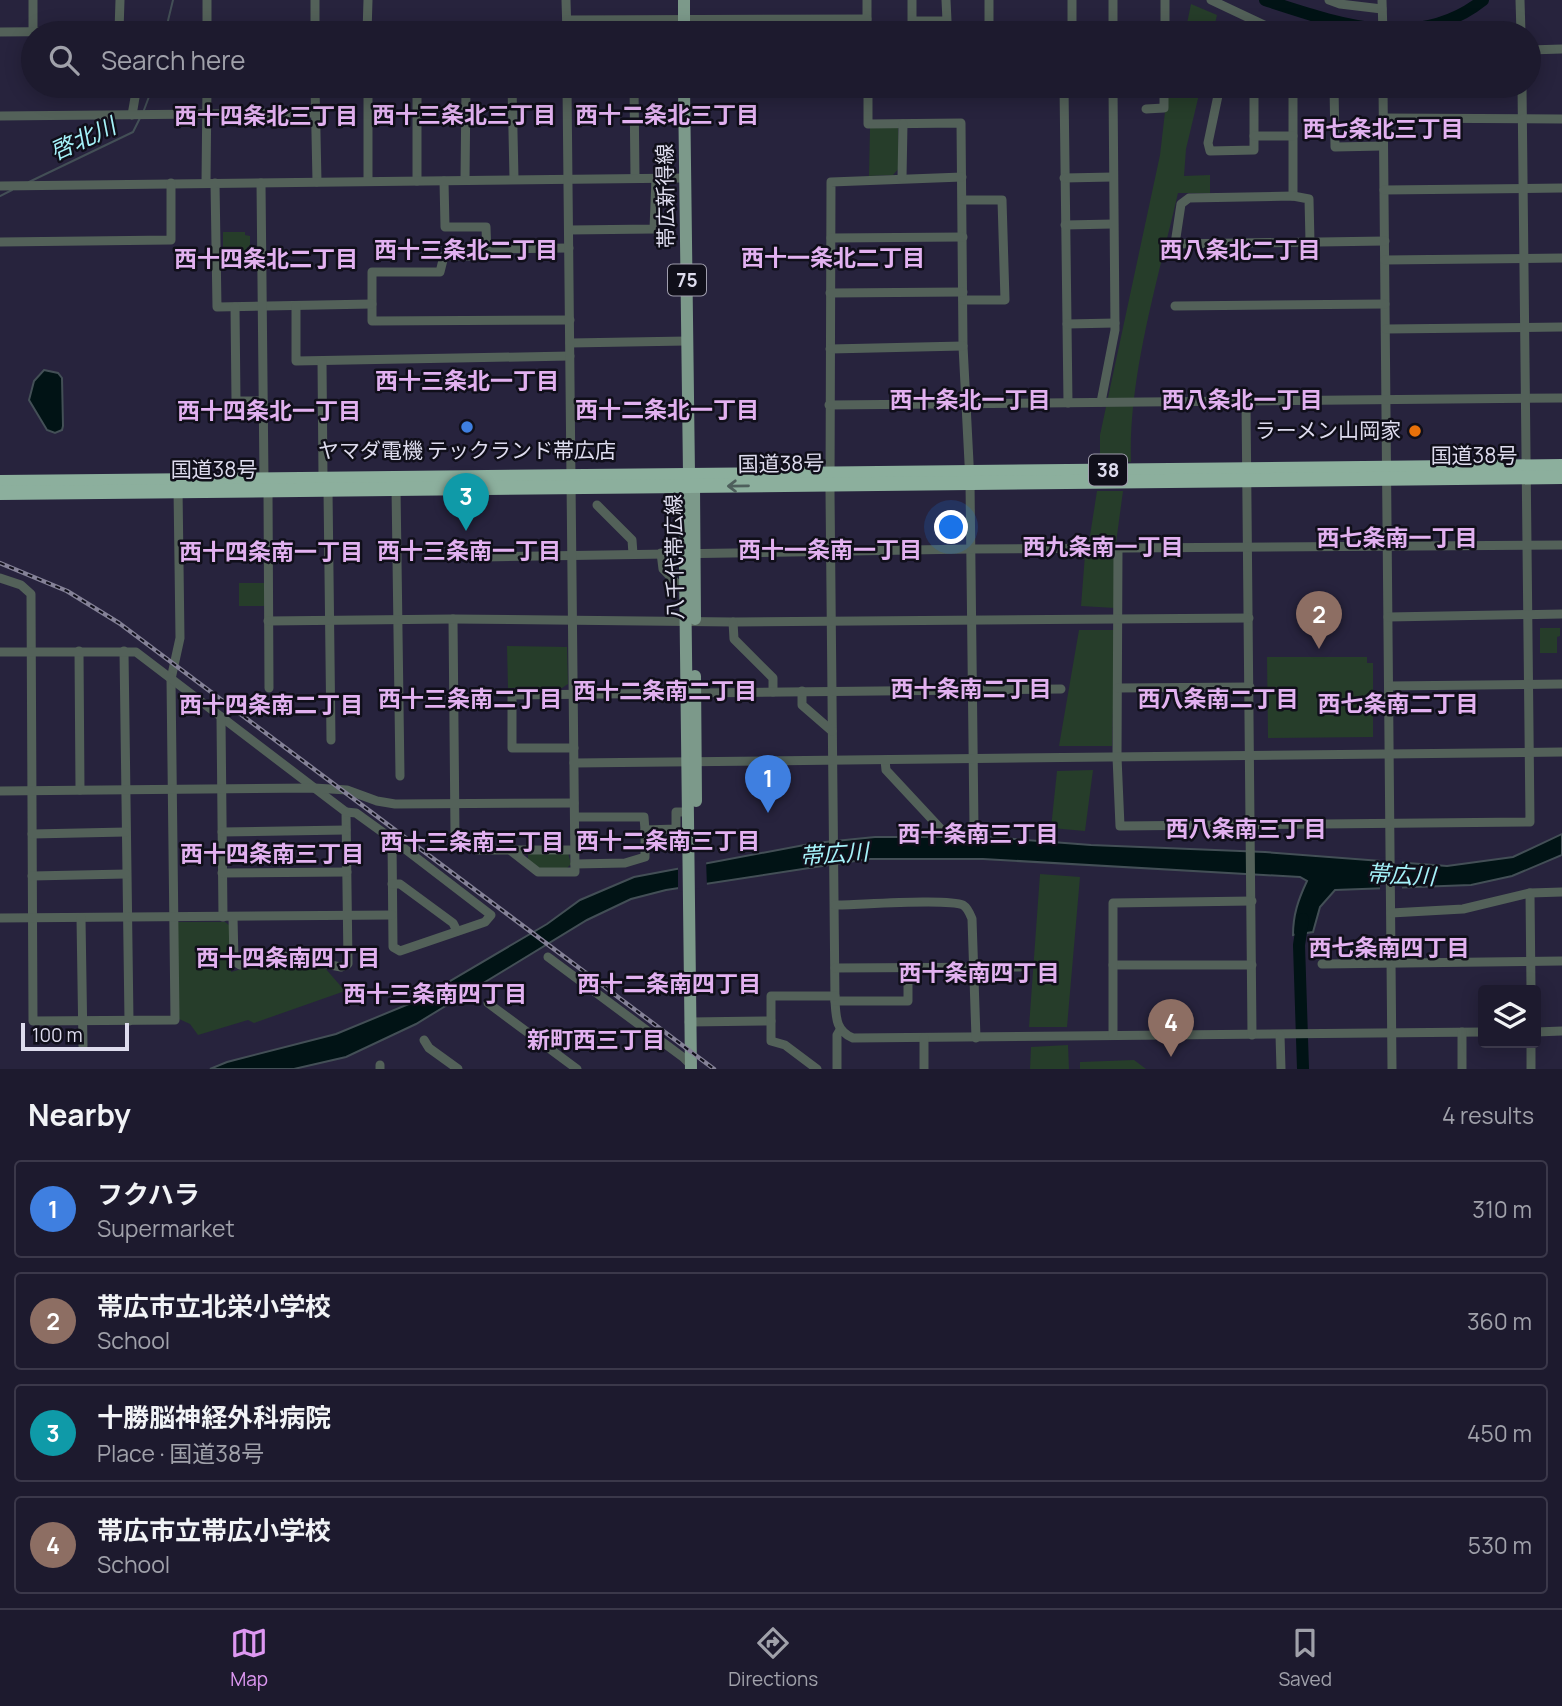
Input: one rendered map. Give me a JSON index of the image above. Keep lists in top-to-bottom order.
{
  "streets": {
    "highway": ["国道38号", "38"],
    "main road": ["帯広新得線", "75", "八千代帯広線"]
  },
  "crossings": [
    ["帯広新得線", "国道38号"],
    ["帯広新得線", "八千代帯広線"],
    ["国道38号", "八千代帯広線"]
  ],
  "districts": [
    "西十三条北三丁目",
    "西十二条北三丁目",
    "西十四条北三丁目",
    "西七条北三丁目",
    "西十三条北二丁目",
    "西八条北二丁目",
    "西十一条北二丁目",
    "西十四条北二丁目",
    "西十三条北一丁目",
    "西十条北一丁目",
    "西八条北一丁目",
    "西十二条北一丁目",
    "西十四条北一丁目",
    "西七条南一丁目",
    "西九条南一丁目",
    "西十一条南一丁目",
    "西十三条南一丁目",
    "西十四条南一丁目",
    "西十条南二丁目",
    "西十二条南二丁目",
    "西十三条南二丁目",
    "西八条南二丁目",
    "西七条南二丁目",
    "西十四条南二丁目",
    "西八条南三丁目",
    "西十条南三丁目",
    "西十二条南三丁目",
    "西十三条南三丁目",
    "西十四条南三丁目",
    "西七条南四丁目",
    "西十四条南四丁目",
    "西十条南四丁目",
    "西十二条南四丁目",
    "西十三条南四丁目",
    "新町西三丁目"
  ],
  "water": ["啓北川", "帯広川"],
  "places": ["ヤマダ電機 テックランド帯広店", "ラーメン山岡家"],
  "scale_bar": "100 m",
  "page": {
    "search": "Search here",
    "pins": [
      "3",
      "2",
      "1",
      "4"
    ],
    "scale": "100 m",
    "heading": ["Nearby", "4 results"],
    "list": [
      {
        "mark": "1",
        "name": "フクハラ",
        "note": "Supermarket",
        "value": "310 m"
      },
      {
        "mark": "2",
        "name": "帯広市立北栄小学校",
        "note": "School",
        "value": "360 m"
      },
      {
        "mark": "3",
        "name": "十勝脳神経外科病院",
        "note": "Place · 国道38号",
        "value": "450 m"
      },
      {
        "mark": "4",
        "name": "帯広市立帯広小学校",
        "note": "School",
        "value": "530 m"
      }
    ],
    "nav": ["Map", "Directions", "Saved"]
  }
}
